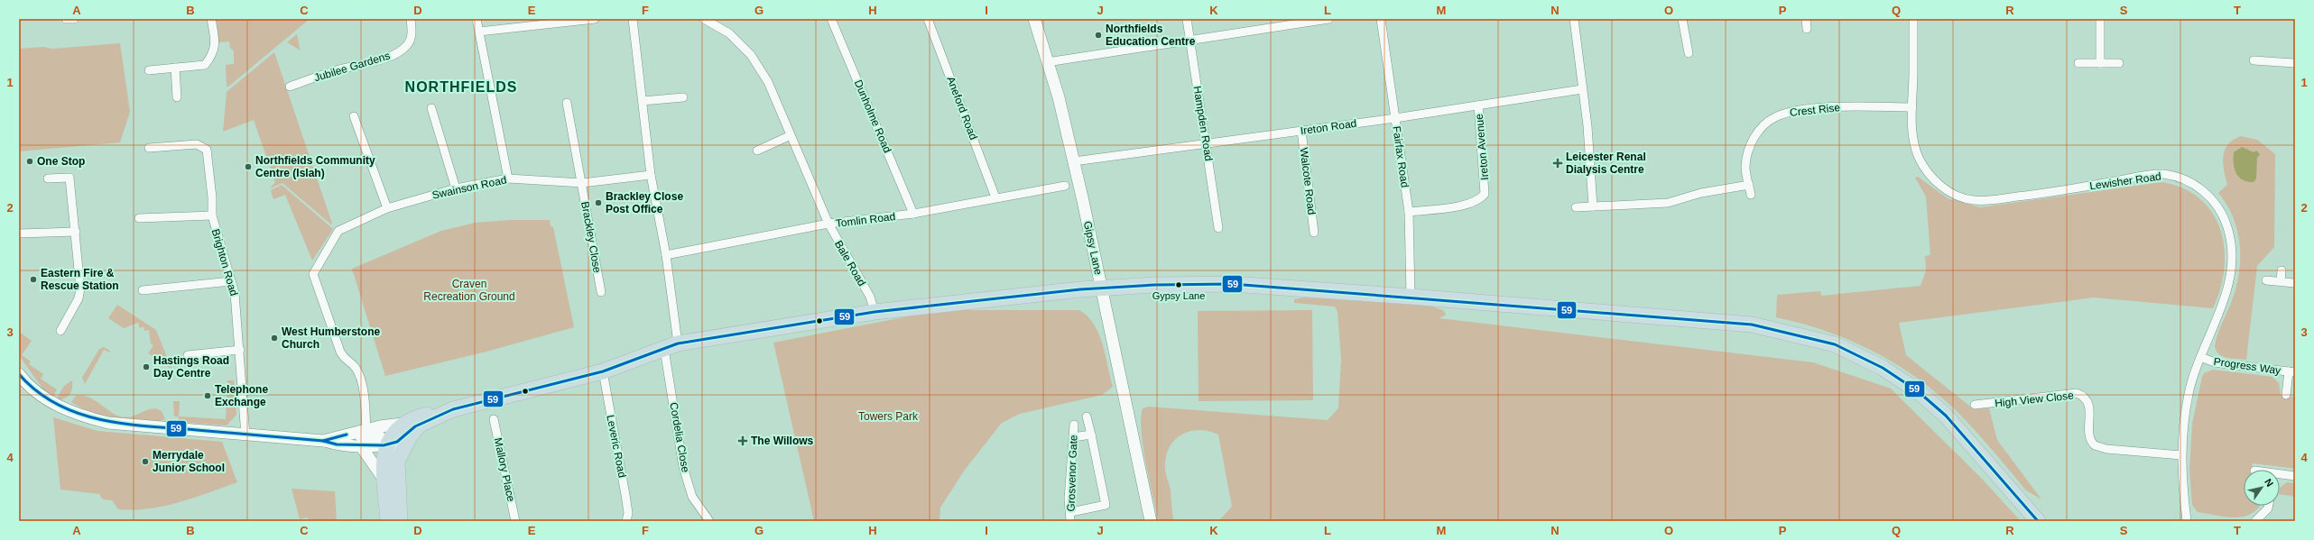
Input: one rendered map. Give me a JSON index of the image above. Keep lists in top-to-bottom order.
{
  "streets": {
    "street": [
      "Jubilee Gardens",
      "Aneford Road",
      "Crest Rise",
      "Dunholme Road",
      "Hampden Road",
      "Ireton Road",
      "Ireton Avenue",
      "Fairfax Road",
      "Walcote Road",
      "Lewisher Road",
      "Swainson Road",
      "Tomlin Road",
      "Brackley Close",
      "Gipsy Lane",
      "Brighton Road",
      "Bale Road",
      "Progress Way",
      "High View Close",
      "Cordelia Close",
      "Leveric Road",
      "Mallory Place",
      "Grosvenor Gate"
    ]
  },
  "crossings": [
    ["Aneford Road", "Tomlin Road"],
    ["Crest Rise", "Lewisher Road"],
    ["Dunholme Road", "Tomlin Road"],
    ["Hampden Road", "Ireton Road"],
    ["Ireton Road", "Ireton Avenue"],
    ["Ireton Road", "Fairfax Road"],
    ["Ireton Road", "Walcote Road"],
    ["Ireton Road", "Gipsy Lane"],
    ["Ireton Avenue", "Fairfax Road"],
    ["Lewisher Road", "Progress Way"],
    ["Lewisher Road", "High View Close"],
    ["Swainson Road", "Brackley Close"],
    ["Swainson Road", "Cordelia Close"],
    ["Tomlin Road", "Bale Road"],
    ["Tomlin Road", "Cordelia Close"]
  ],
  "districts": ["NORTHFIELDS"],
  "parks": ["Craven Recreation Ground", "Towers Park"],
  "places": {
    "other": [
      "Northfields Education Centre",
      "One Stop",
      "Northfields Community Centre (Islah)",
      "Brackley Close Post Office",
      "Eastern Fire & Rescue Station",
      "Gypsy Lane",
      "West Humberstone Church",
      "Hastings Road Day Centre",
      "Telephone Exchange",
      "Merrydale Junior School"
    ],
    "health": ["Leicester Renal Dialysis Centre", "The Willows"]
  },
  "lines": ["transit line 59"],
  "north": "top right",
  "grid": {
    "columns": [
      "A",
      "B",
      "C",
      "D",
      "E",
      "F",
      "G",
      "H",
      "I",
      "J",
      "K",
      "L",
      "M",
      "N",
      "O",
      "P",
      "Q",
      "R",
      "S",
      "T"
    ],
    "rows": [
      "1",
      "2",
      "3",
      "4"
    ]
  }
}
